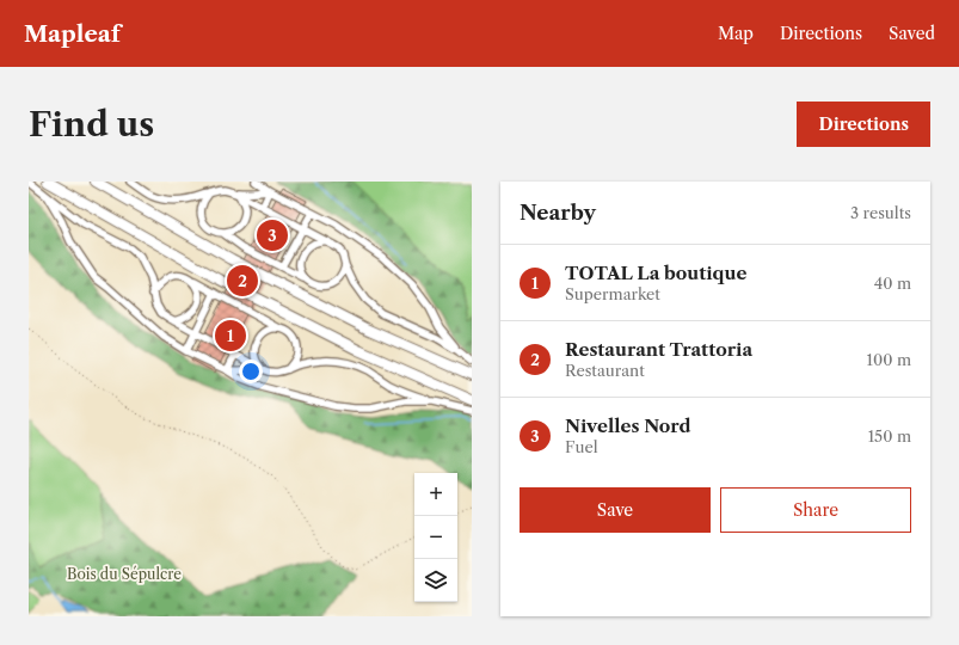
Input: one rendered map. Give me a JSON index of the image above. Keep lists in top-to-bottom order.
{
  "parks": ["Bois du Sépulcre"],
  "page": {
    "header": "Mapleaf",
    "nav": ["Map", "Directions", "Saved"],
    "buttons": [
      "Directions",
      ["Save", "Share"]
    ],
    "title": "Find us",
    "heading": ["Nearby", "3 results"],
    "pins": ["3", "2", "1"],
    "list": [
      {
        "mark": "1",
        "name": "TOTAL La boutique",
        "note": "Supermarket",
        "value": "40 m"
      },
      {
        "mark": "2",
        "name": "Restaurant Trattoria",
        "note": "Restaurant",
        "value": "100 m"
      },
      {
        "mark": "3",
        "name": "Nivelles Nord",
        "note": "Fuel",
        "value": "150 m"
      }
    ],
    "map_buttons": ["+", "−"]
  }
}
